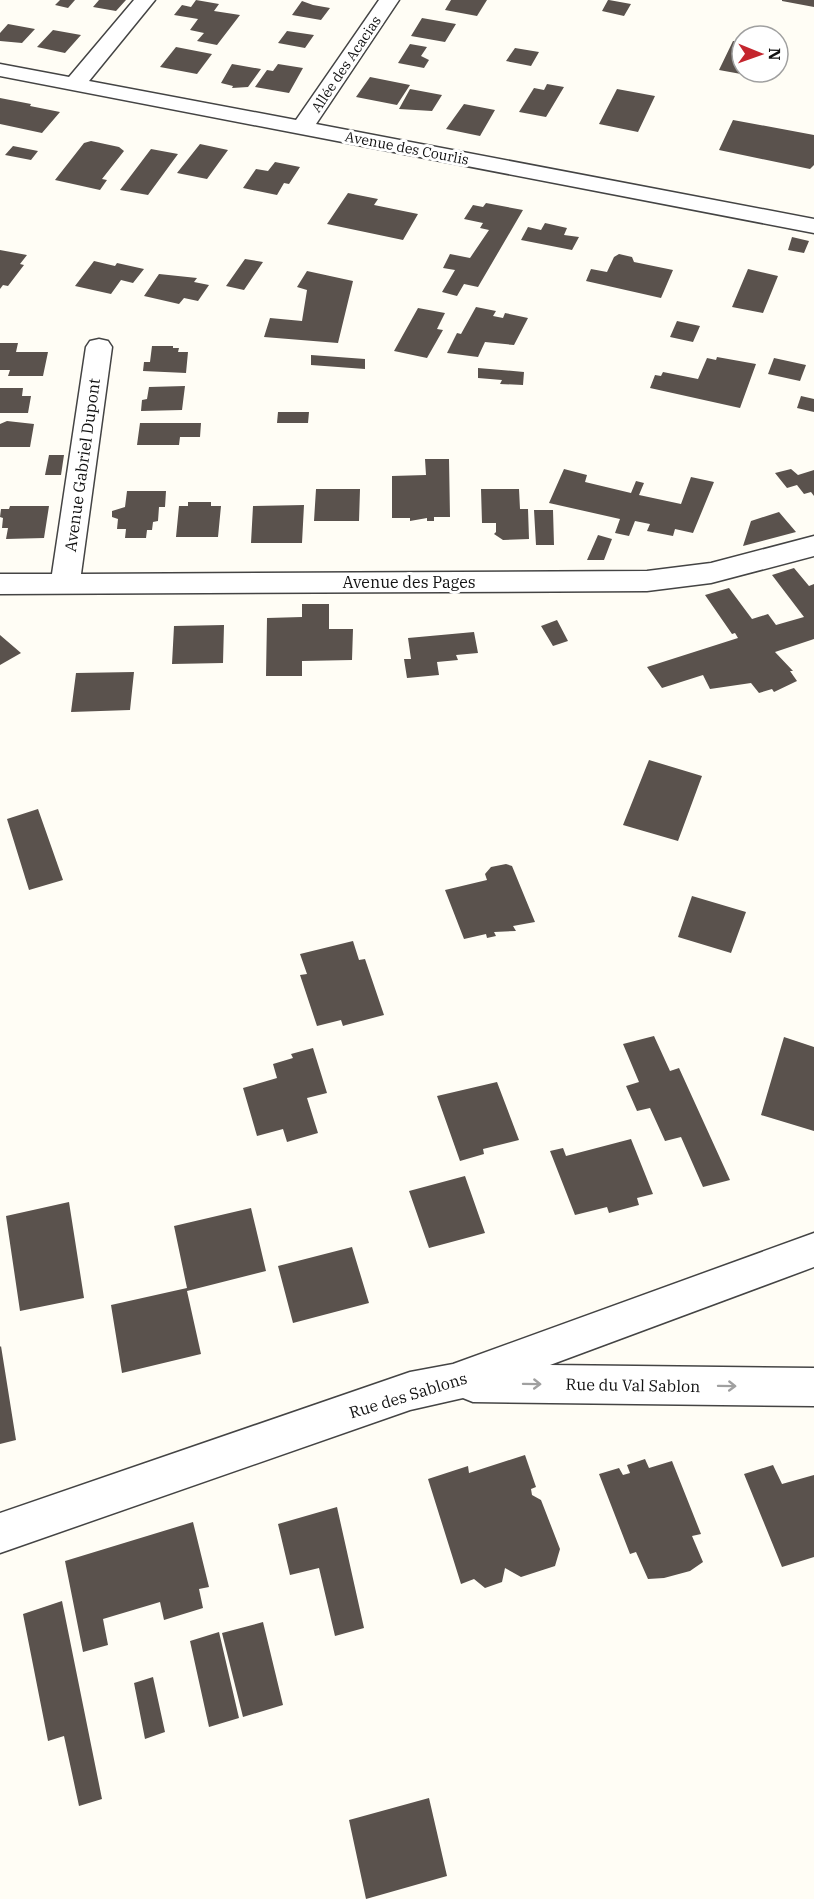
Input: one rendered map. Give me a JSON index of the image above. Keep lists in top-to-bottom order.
{
  "streets": {
    "street": [
      "Allée des Acacias",
      "Avenue des Courlis",
      "Avenue Gabriel Dupont",
      "Avenue des Pages",
      "Rue du Val Sablon",
      "Rue des Sablons"
    ]
  },
  "crossings": [
    ["Allée des Acacias", "Avenue des Courlis"],
    ["Avenue Gabriel Dupont", "Avenue des Pages"],
    ["Rue du Val Sablon", "Rue des Sablons"]
  ],
  "one_way": ["Rue du Val Sablon"],
  "north": "right"
}
